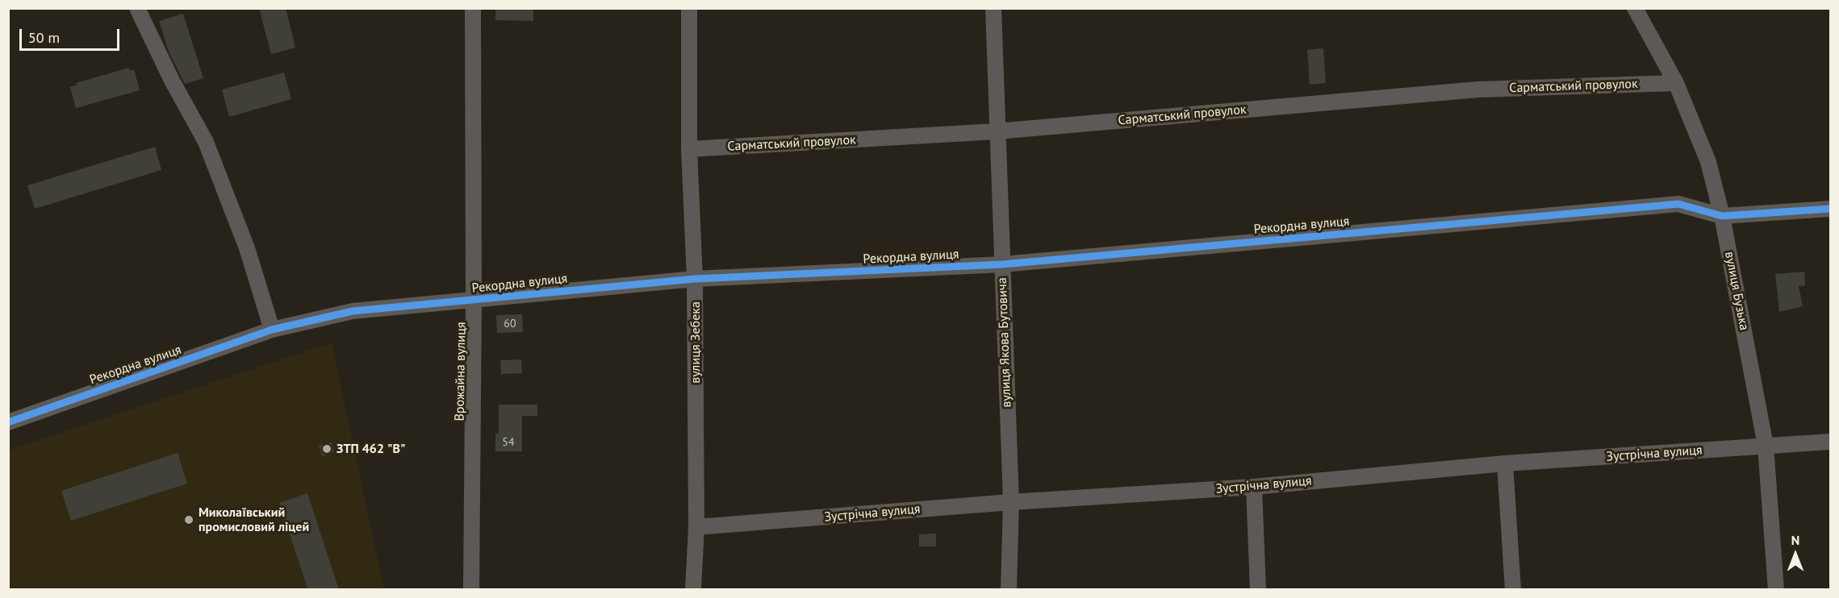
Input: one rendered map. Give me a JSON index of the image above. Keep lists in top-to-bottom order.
{
  "streets": {
    "street": [
      "Сарматський провулок",
      "Рекордна вулиця",
      "вулиця Бузька",
      "вулиця Зебека",
      "вулиця Якова Бутовича",
      "Врожайна вулиця",
      "Зустрічна вулиця"
    ]
  },
  "crossings": [
    ["Сарматський провулок", "вулиця Бузька"],
    ["Сарматський провулок", "вулиця Зебека"],
    ["Сарматський провулок", "вулиця Якова Бутовича"],
    ["Рекордна вулиця", "вулиця Бузька"],
    ["Рекордна вулиця", "вулиця Зебека"],
    ["Рекордна вулиця", "вулиця Якова Бутовича"],
    ["Рекордна вулиця", "Врожайна вулиця"],
    ["вулиця Бузька", "Зустрічна вулиця"],
    ["вулиця Зебека", "Зустрічна вулиця"],
    ["вулиця Якова Бутовича", "Зустрічна вулиця"]
  ],
  "places": ["ЗТП 462 \"В\"", "Миколаївський промисловий ліцей"],
  "house_numbers": ["60", "54"],
  "scale_bar": "50 m",
  "north": "top"
}
